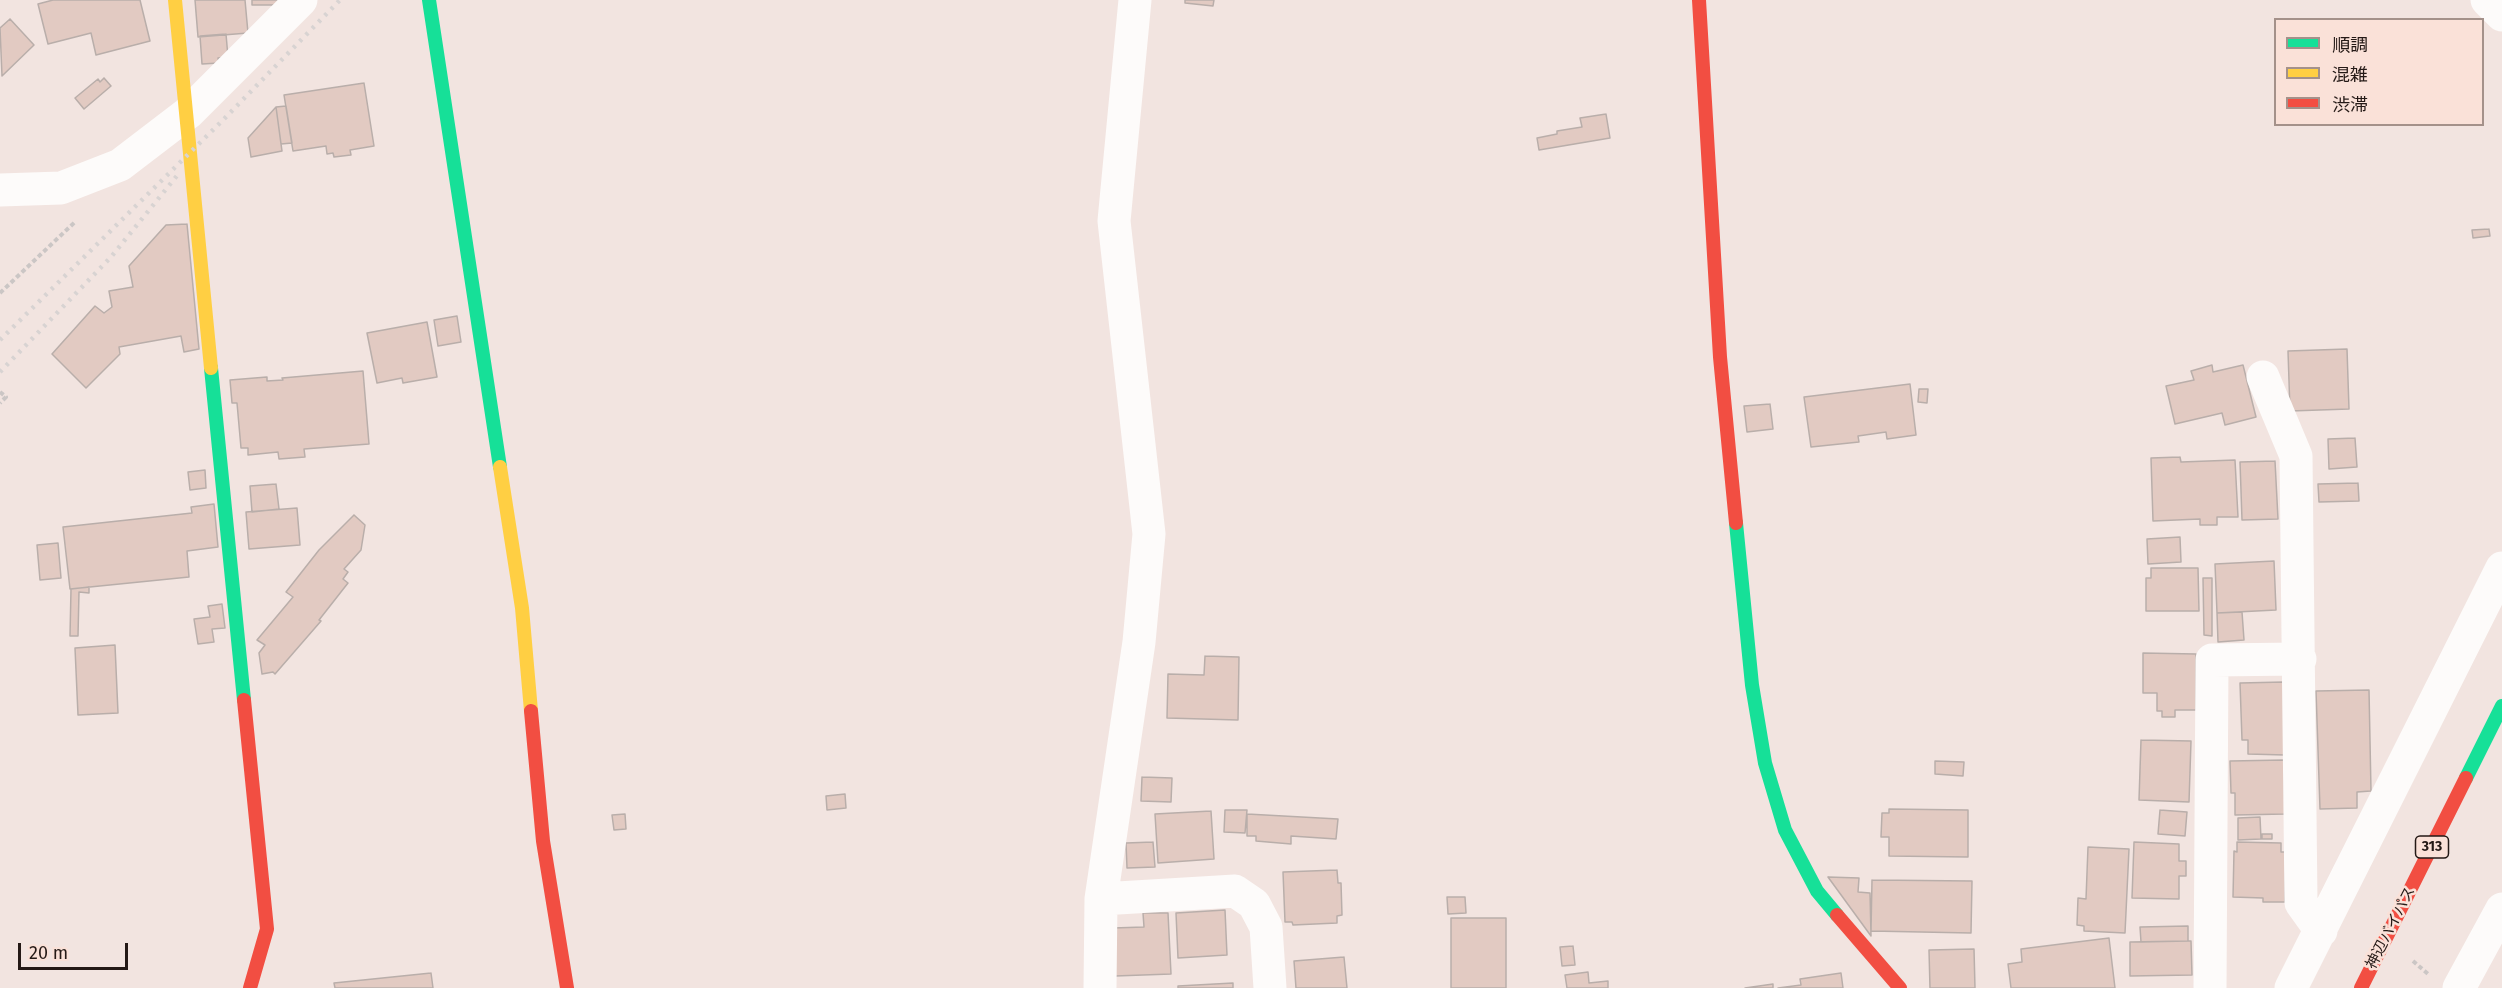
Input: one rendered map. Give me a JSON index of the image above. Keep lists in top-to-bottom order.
{
  "streets": {
    "main road": ["313", "神辺バイパス"]
  },
  "legend": ["順調", "混雑", "渋滞"],
  "scale_bar": "20 m"
}
